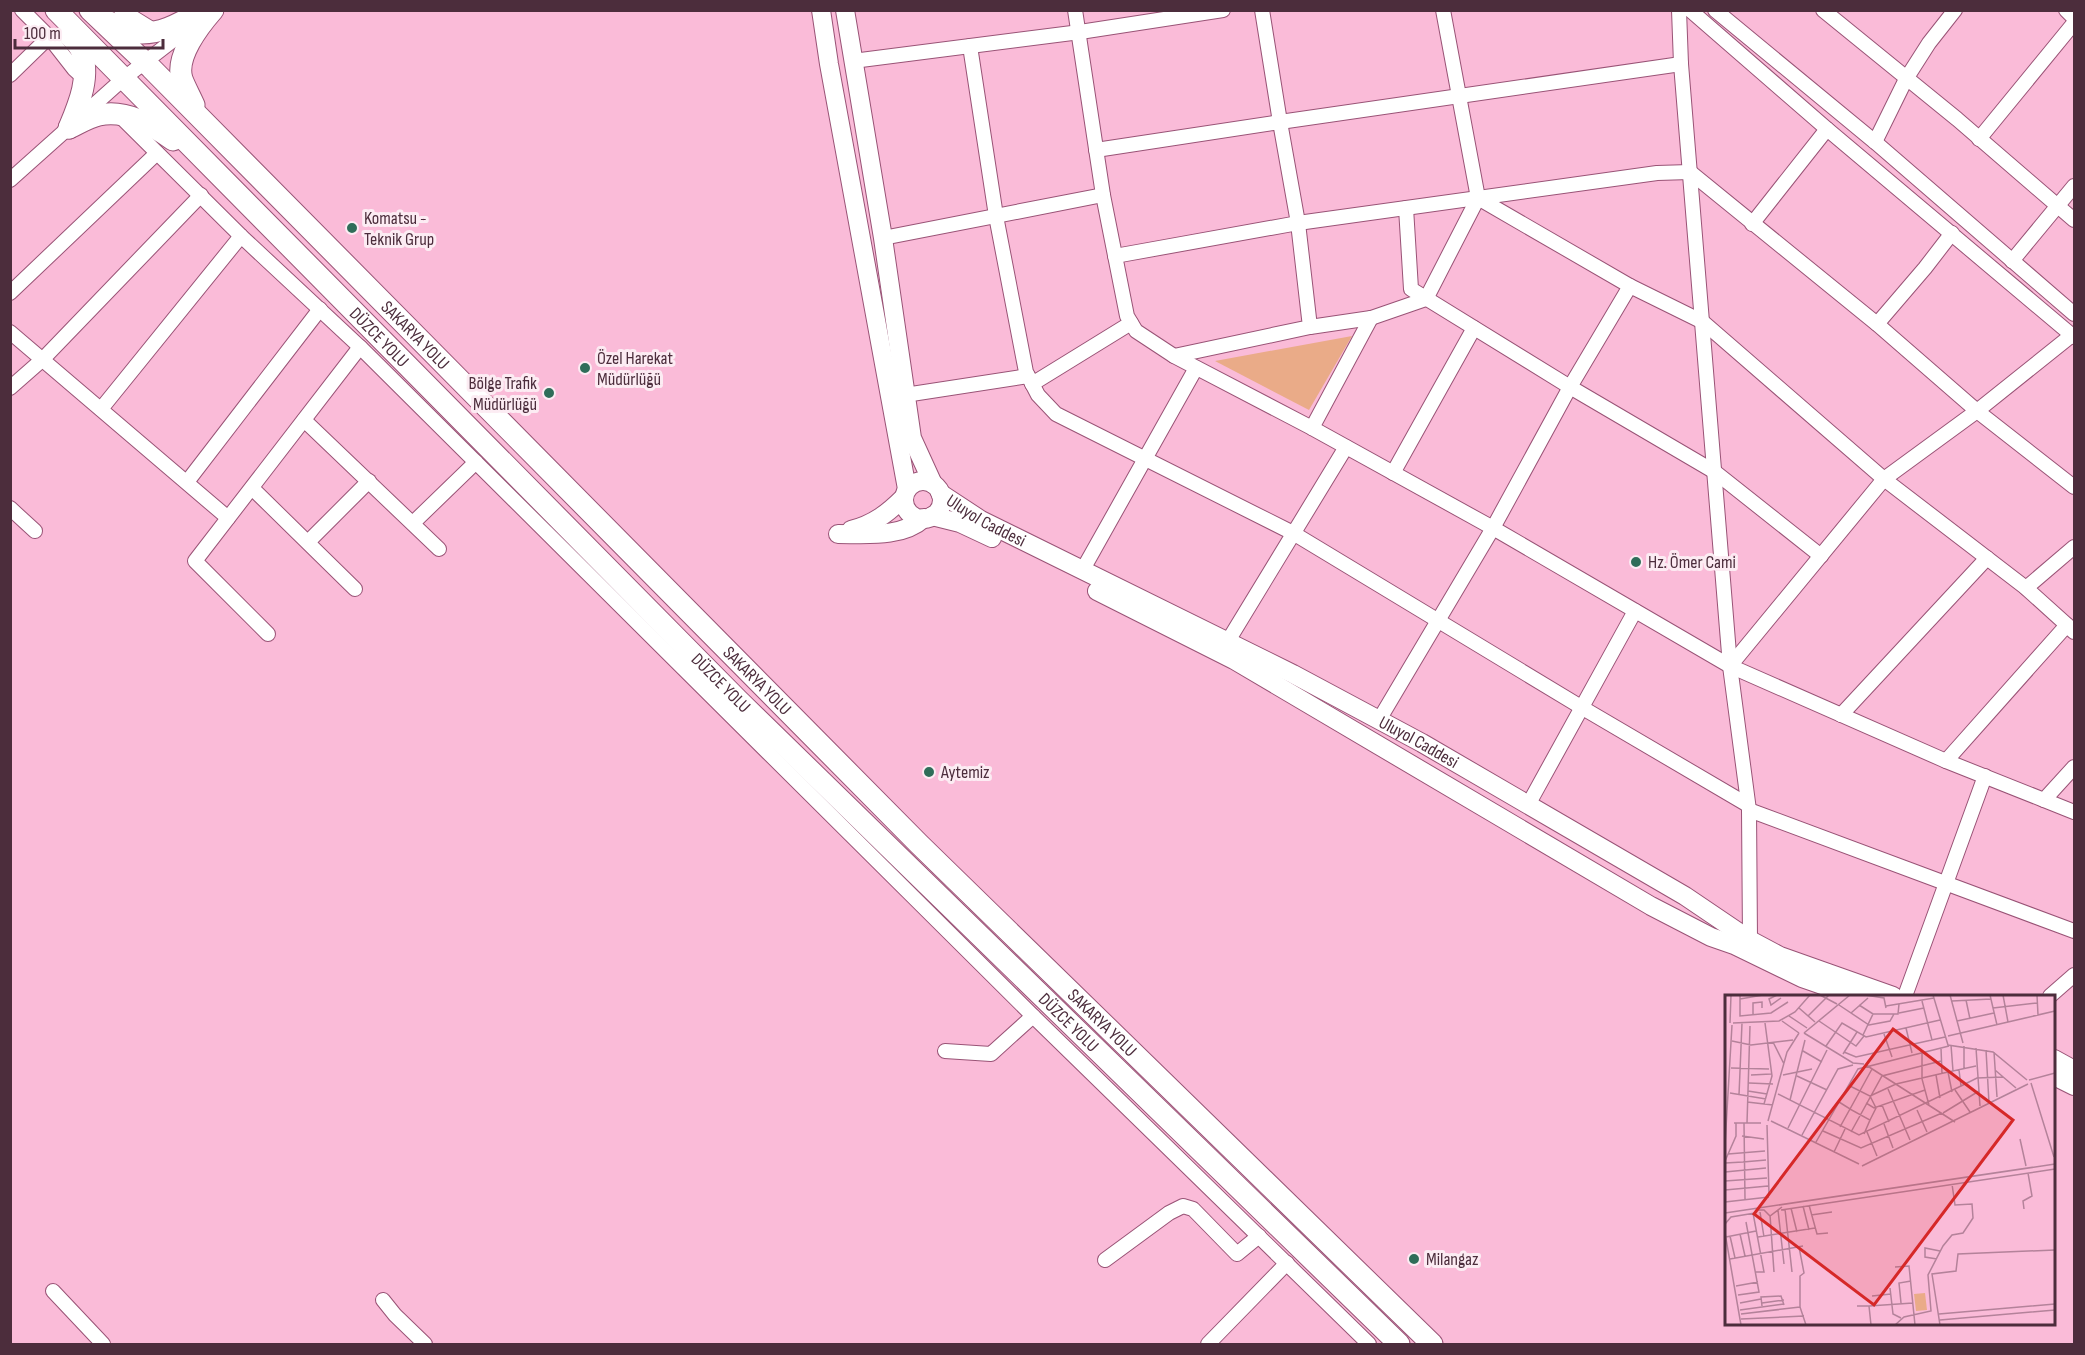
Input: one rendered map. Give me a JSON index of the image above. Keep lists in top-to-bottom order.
{
  "streets": {
    "highway": ["SAKARYA YOLU", "DÜZCE YOLU"],
    "main road": ["Uluyol Caddesi"]
  },
  "places": [
    "Komatsu - Teknik Grup",
    "Özel Harekat Müdürlüğü",
    "Bölge Trafik Müdürlüğü",
    "Hz. Ömer Cami",
    "Aytemiz",
    "Milangaz"
  ],
  "scale_bar": "100 m"
}
